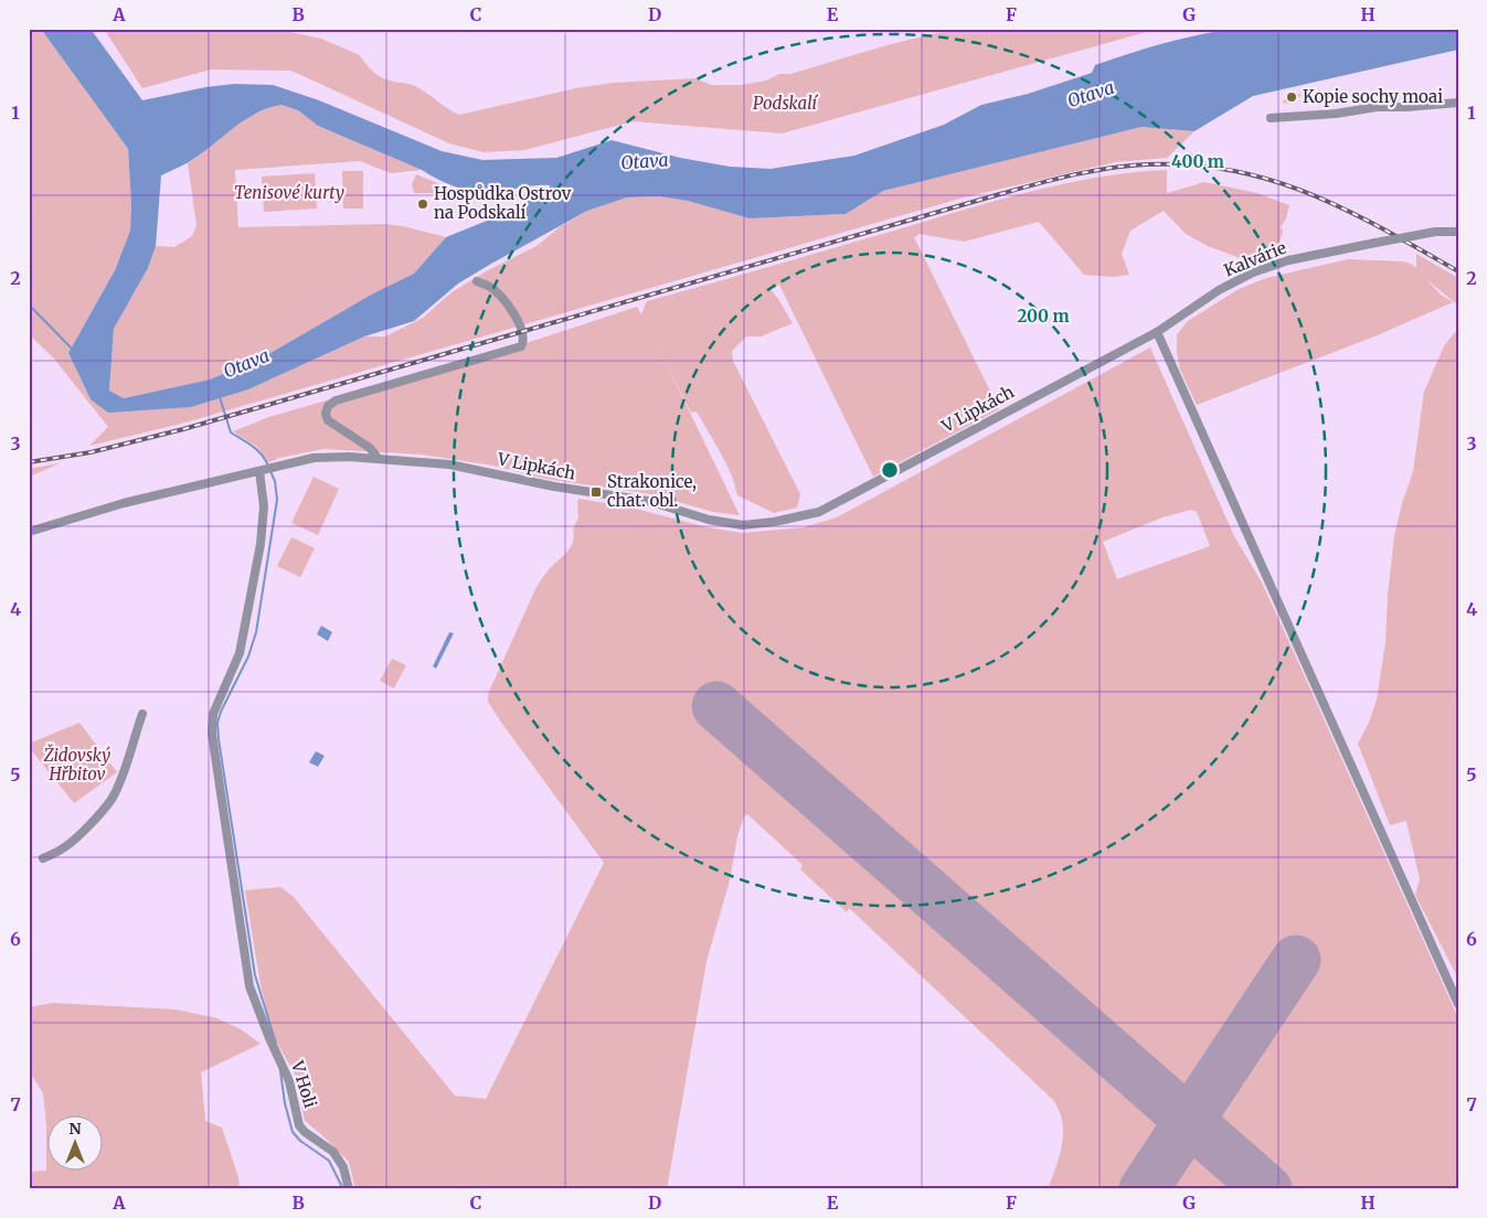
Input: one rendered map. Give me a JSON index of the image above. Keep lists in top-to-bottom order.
{
  "streets": {
    "street": ["Kalvárie", "V Lipkách", "V Holi"]
  },
  "crossings": [
    ["Kalvárie", "V Lipkách"],
    ["V Lipkách", "V Holi"]
  ],
  "water": ["Otava"],
  "parks": ["Podskalí", "Tenisové kurty", "Židovský Hřbitov"],
  "places": {
    "other": ["Kopie sochy moai", "Hospůdka Ostrov na Podskalí"],
    "transit": ["Strakonice, chat. obl."]
  },
  "north": "top",
  "grid": {
    "columns": [
      "A",
      "B",
      "C",
      "D",
      "E",
      "F",
      "G",
      "H"
    ],
    "rows": [
      "1",
      "2",
      "3",
      "4",
      "5",
      "6",
      "7"
    ]
  },
  "rings": ["400 m", "200 m"]
}
